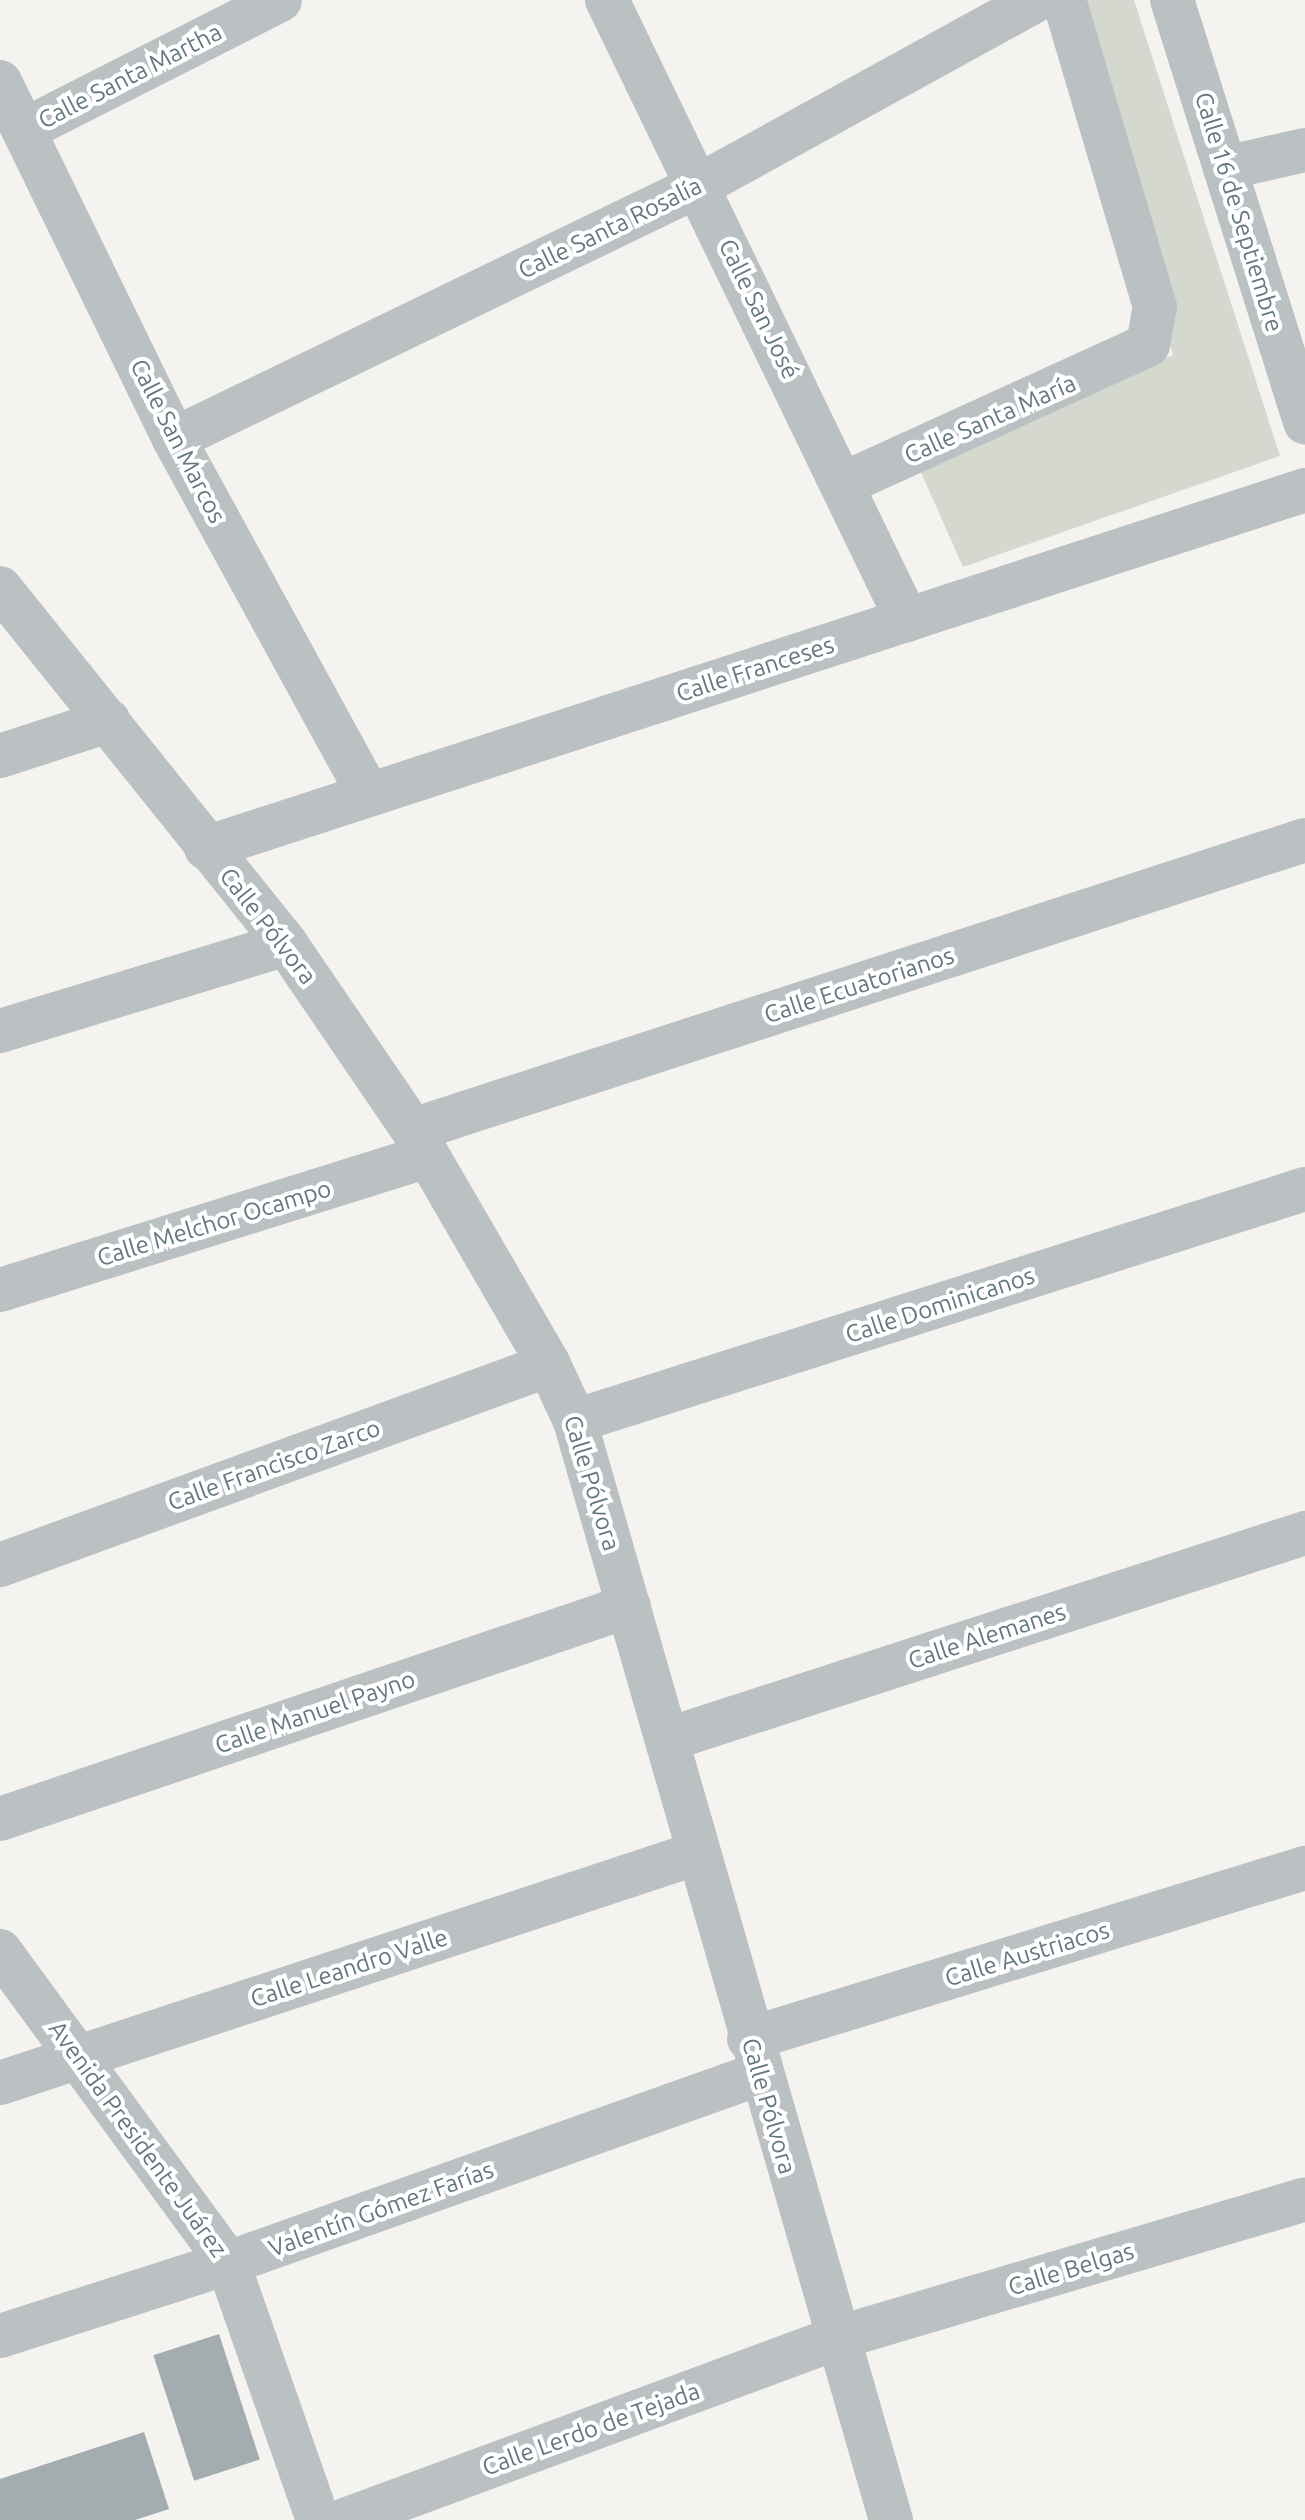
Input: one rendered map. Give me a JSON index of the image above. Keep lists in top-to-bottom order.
{
  "streets": {
    "street": [
      "Calle Santa Martha",
      "Calle 16 de Septiembre",
      "Calle Santa Rosalía",
      "Calle San José",
      "Calle Santa María",
      "Calle San Marcos",
      "Calle Franceses",
      "Calle Pólvora",
      "Calle Ecuatorianos",
      "Calle Melchor Ocampo",
      "Calle Dominicanos",
      "Calle Francisco Zarco",
      "Calle Alemanes",
      "Calle Manuel Payno",
      "Calle Austriacos",
      "Calle Leandro Valle",
      "Avenida Presidente Juárez",
      "Valentín Gómez Farías",
      "Calle Belgas",
      "Calle Lerdo de Tejada"
    ]
  },
  "crossings": [
    ["Calle Santa Martha", "Calle San Marcos"],
    ["Calle Santa Rosalía", "Calle San José"],
    ["Calle Santa Rosalía", "Calle San Marcos"],
    ["Calle San José", "Calle Santa María"],
    ["Calle San José", "Calle Franceses"],
    ["Calle San Marcos", "Calle Franceses"],
    ["Calle Franceses", "Calle Pólvora"],
    ["Calle Pólvora", "Calle Ecuatorianos"],
    ["Calle Pólvora", "Calle Melchor Ocampo"],
    ["Calle Pólvora", "Calle Dominicanos"],
    ["Calle Pólvora", "Calle Francisco Zarco"],
    ["Calle Pólvora", "Calle Alemanes"],
    ["Calle Pólvora", "Calle Manuel Payno"],
    ["Calle Pólvora", "Calle Austriacos"],
    ["Calle Pólvora", "Calle Leandro Valle"],
    ["Calle Pólvora", "Valentín Gómez Farías"],
    ["Calle Pólvora", "Calle Belgas"],
    ["Calle Pólvora", "Calle Lerdo de Tejada"],
    ["Calle Ecuatorianos", "Calle Melchor Ocampo"],
    ["Calle Austriacos", "Valentín Gómez Farías"],
    ["Calle Leandro Valle", "Avenida Presidente Juárez"],
    ["Avenida Presidente Juárez", "Valentín Gómez Farías"],
    ["Calle Belgas", "Calle Lerdo de Tejada"]
  ]
}
